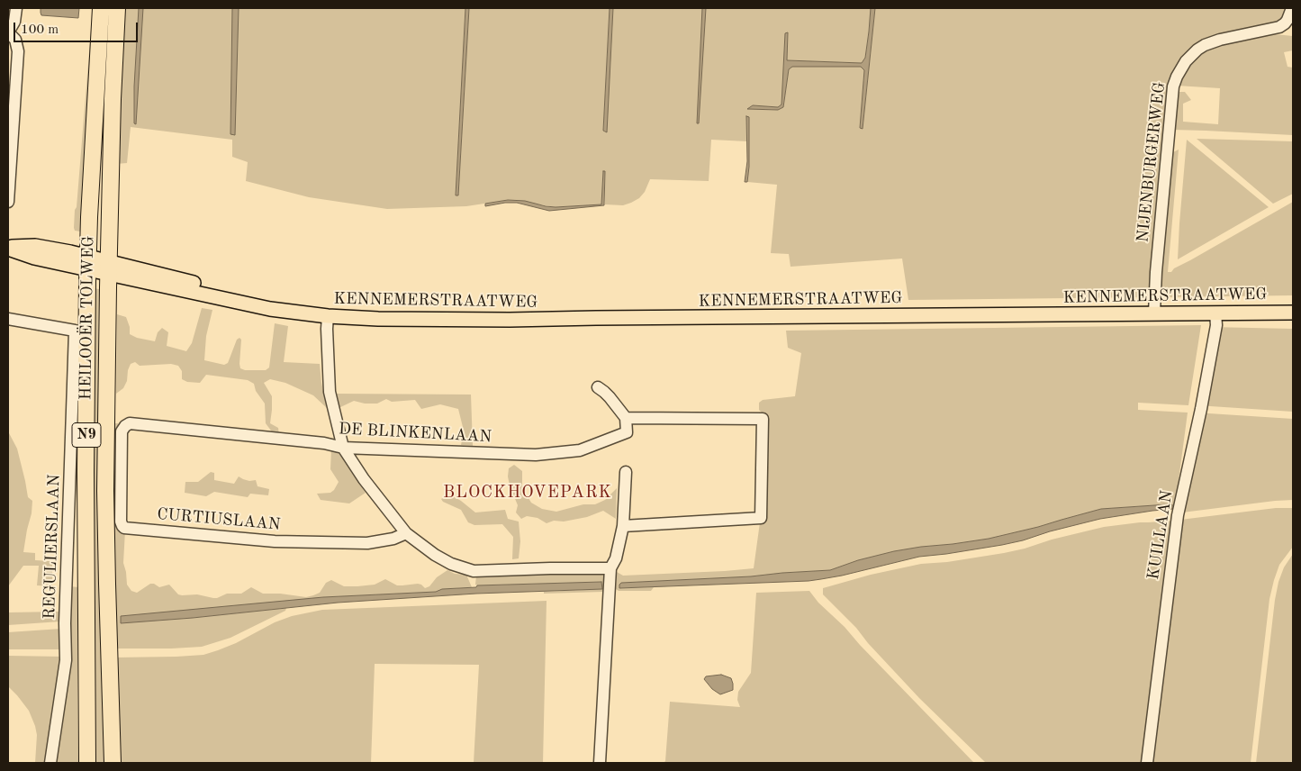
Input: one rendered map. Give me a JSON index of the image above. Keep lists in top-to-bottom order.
{
  "streets": {
    "highway": ["HEILOOËR TOLWEG", "N9"],
    "main road": ["KENNEMERSTRAATWEG"],
    "street": [
      "NIJENBURGERWEG",
      "DE BLINKENLAAN",
      "CURTIUSLAAN",
      "KUILLAAN",
      "REGULIERSLAAN"
    ]
  },
  "crossings": [
    ["NIJENBURGERWEG", "KENNEMERSTRAATWEG"],
    ["KENNEMERSTRAATWEG", "HEILOOËR TOLWEG"],
    ["KENNEMERSTRAATWEG", "KUILLAAN"],
    ["DE BLINKENLAAN", "CURTIUSLAAN"]
  ],
  "districts": ["BLOCKHOVEPARK"],
  "scale_bar": "100 m"
}
